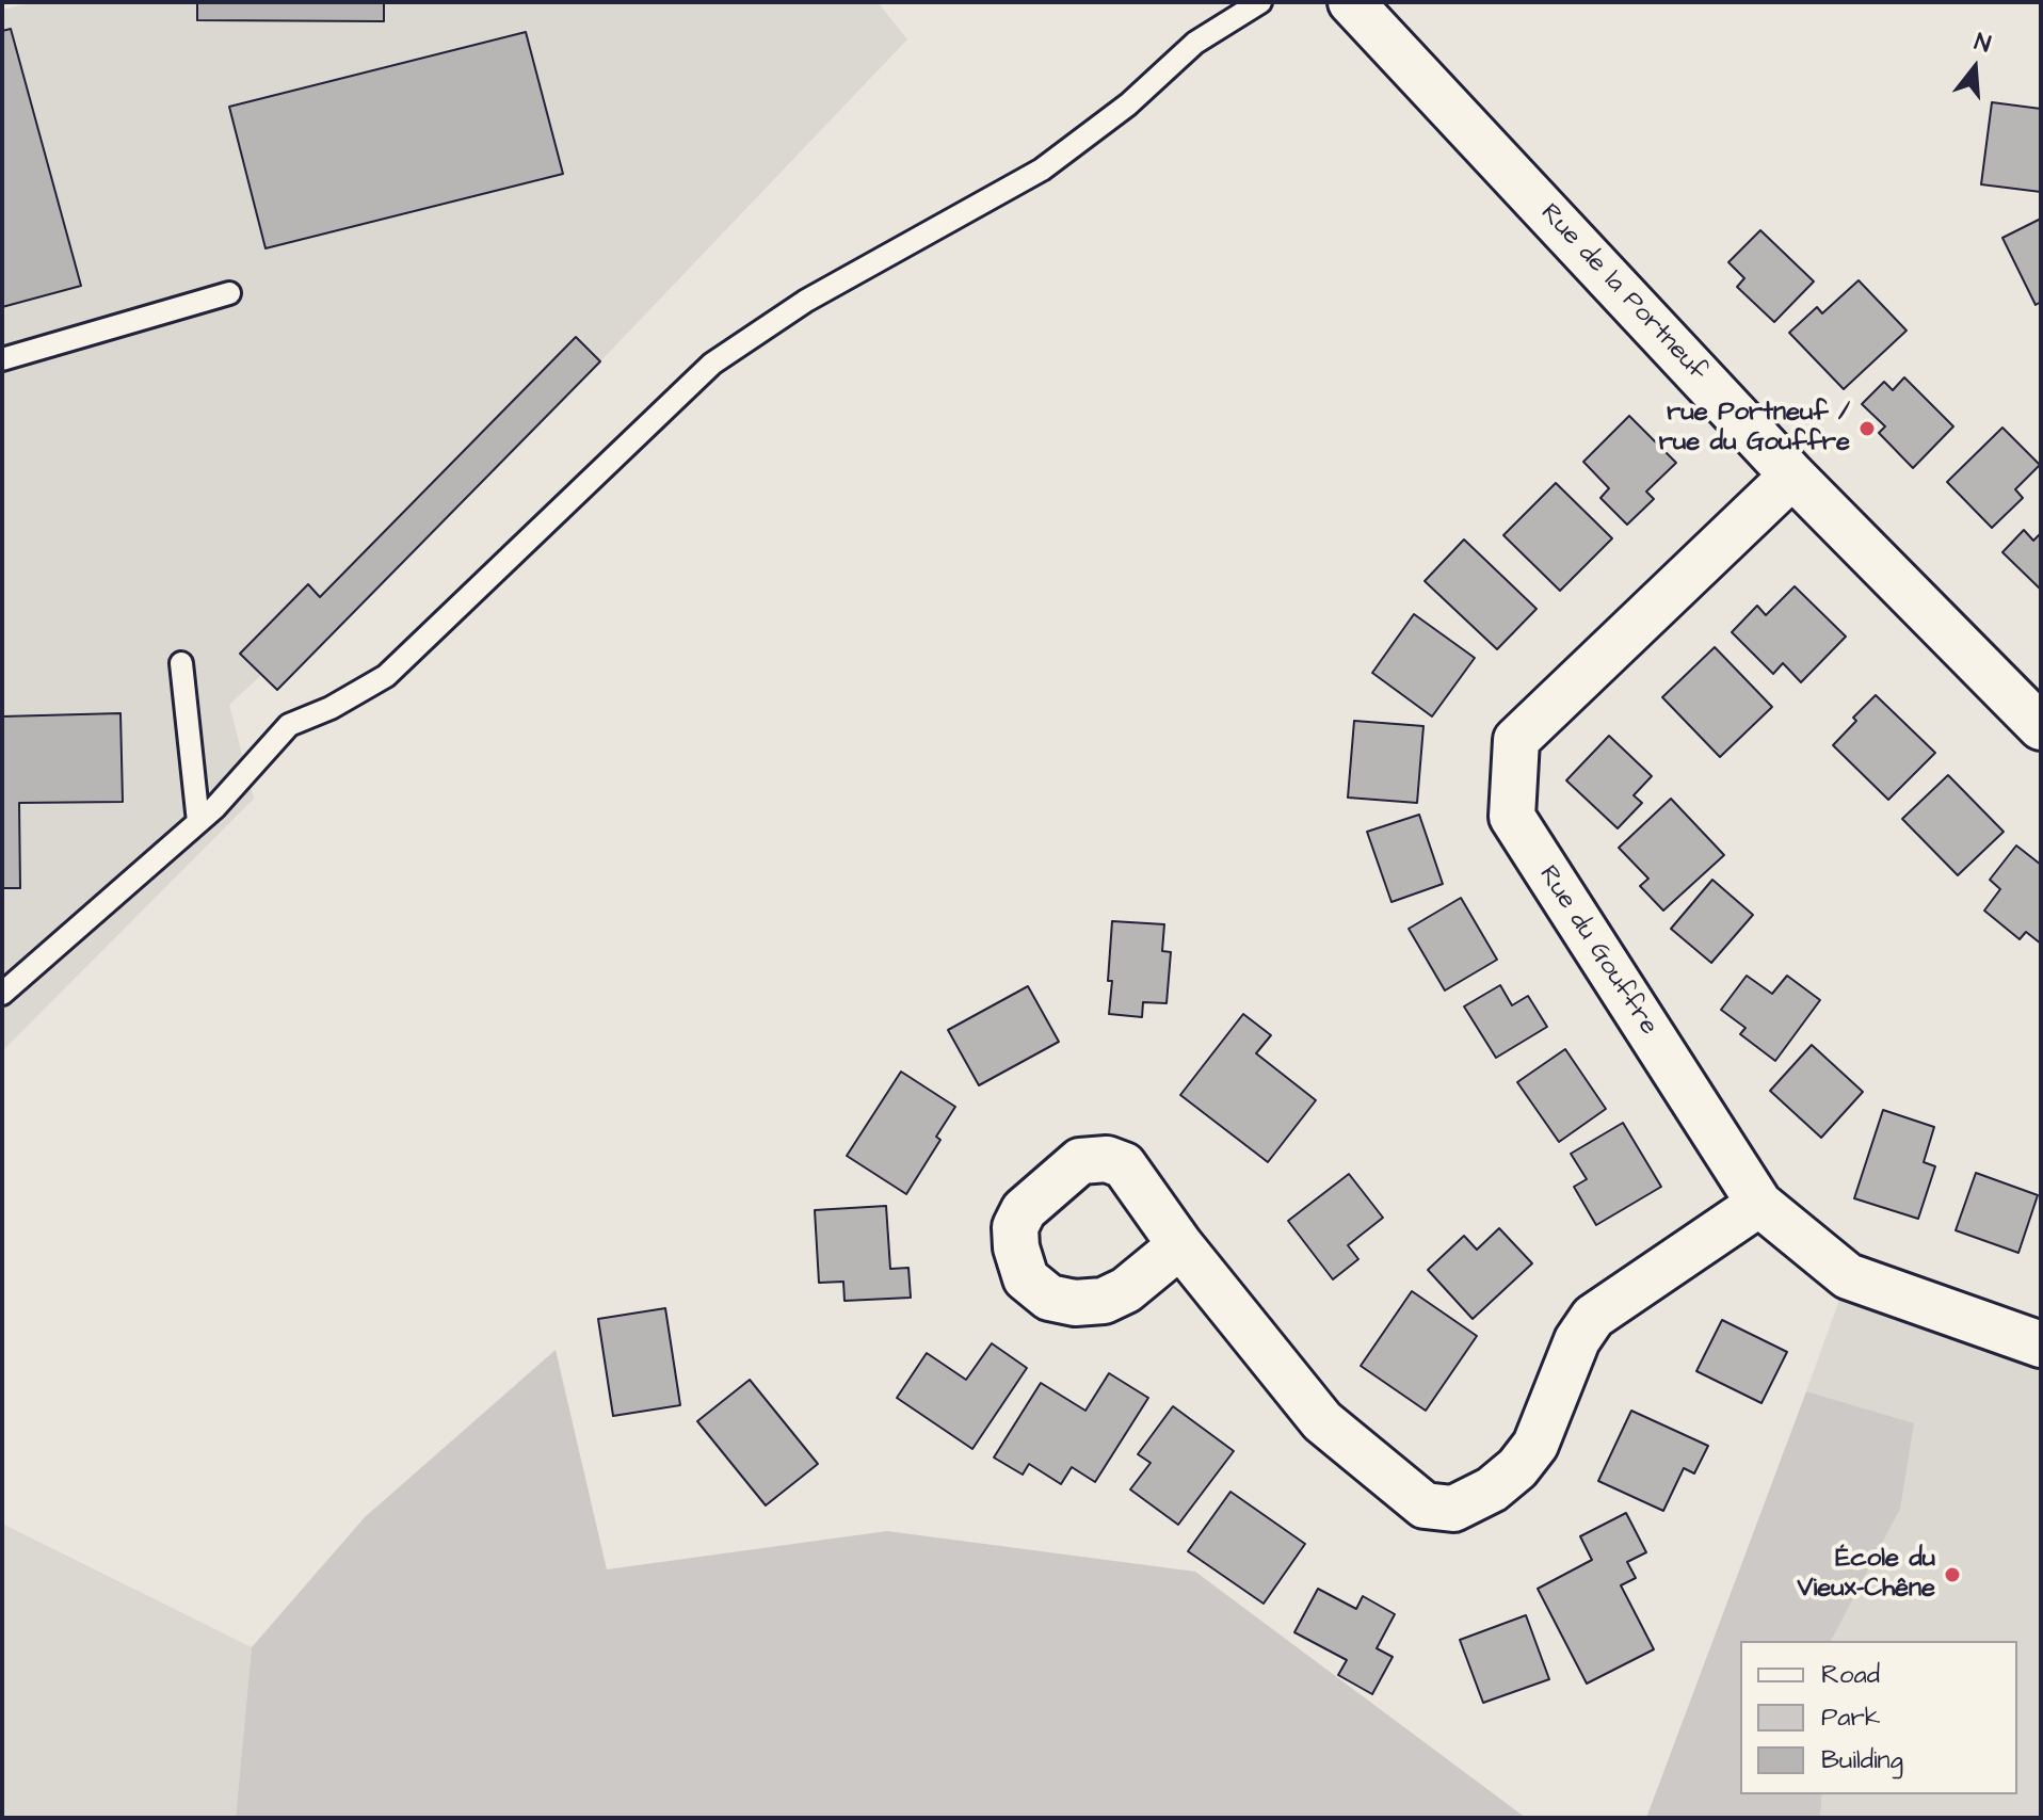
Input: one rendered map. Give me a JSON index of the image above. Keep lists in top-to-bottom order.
{
  "streets": {
    "street": ["Rue de la Portneuf", "Rue du Gouffre"]
  },
  "crossings": [
    ["Rue de la Portneuf", "Rue du Gouffre"]
  ],
  "places": ["rue Portneuf / rue du Gouffre", "École du Vieux-Chêne"],
  "legend": ["Road", "Park", "Building"],
  "north": "top"
}
